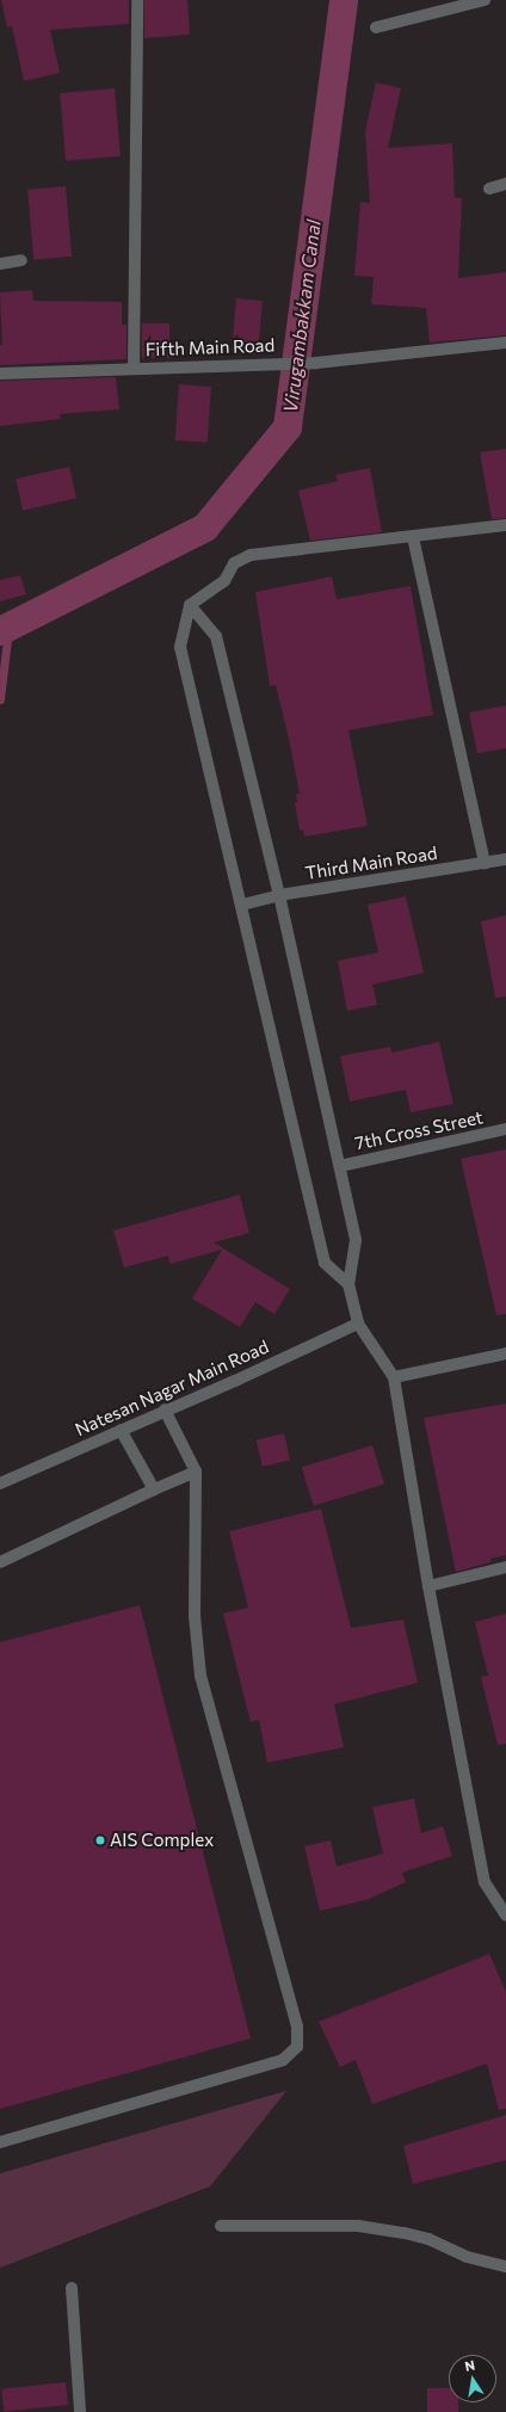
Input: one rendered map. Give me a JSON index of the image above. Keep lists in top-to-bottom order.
{
  "streets": {
    "street": [
      "Fifth Main Road",
      "Third Main Road",
      "7th Cross Street",
      "Natesan Nagar Main Road"
    ]
  },
  "water": ["Virugambakkam Canal"],
  "places": ["AIS Complex"],
  "north": "top"
}
